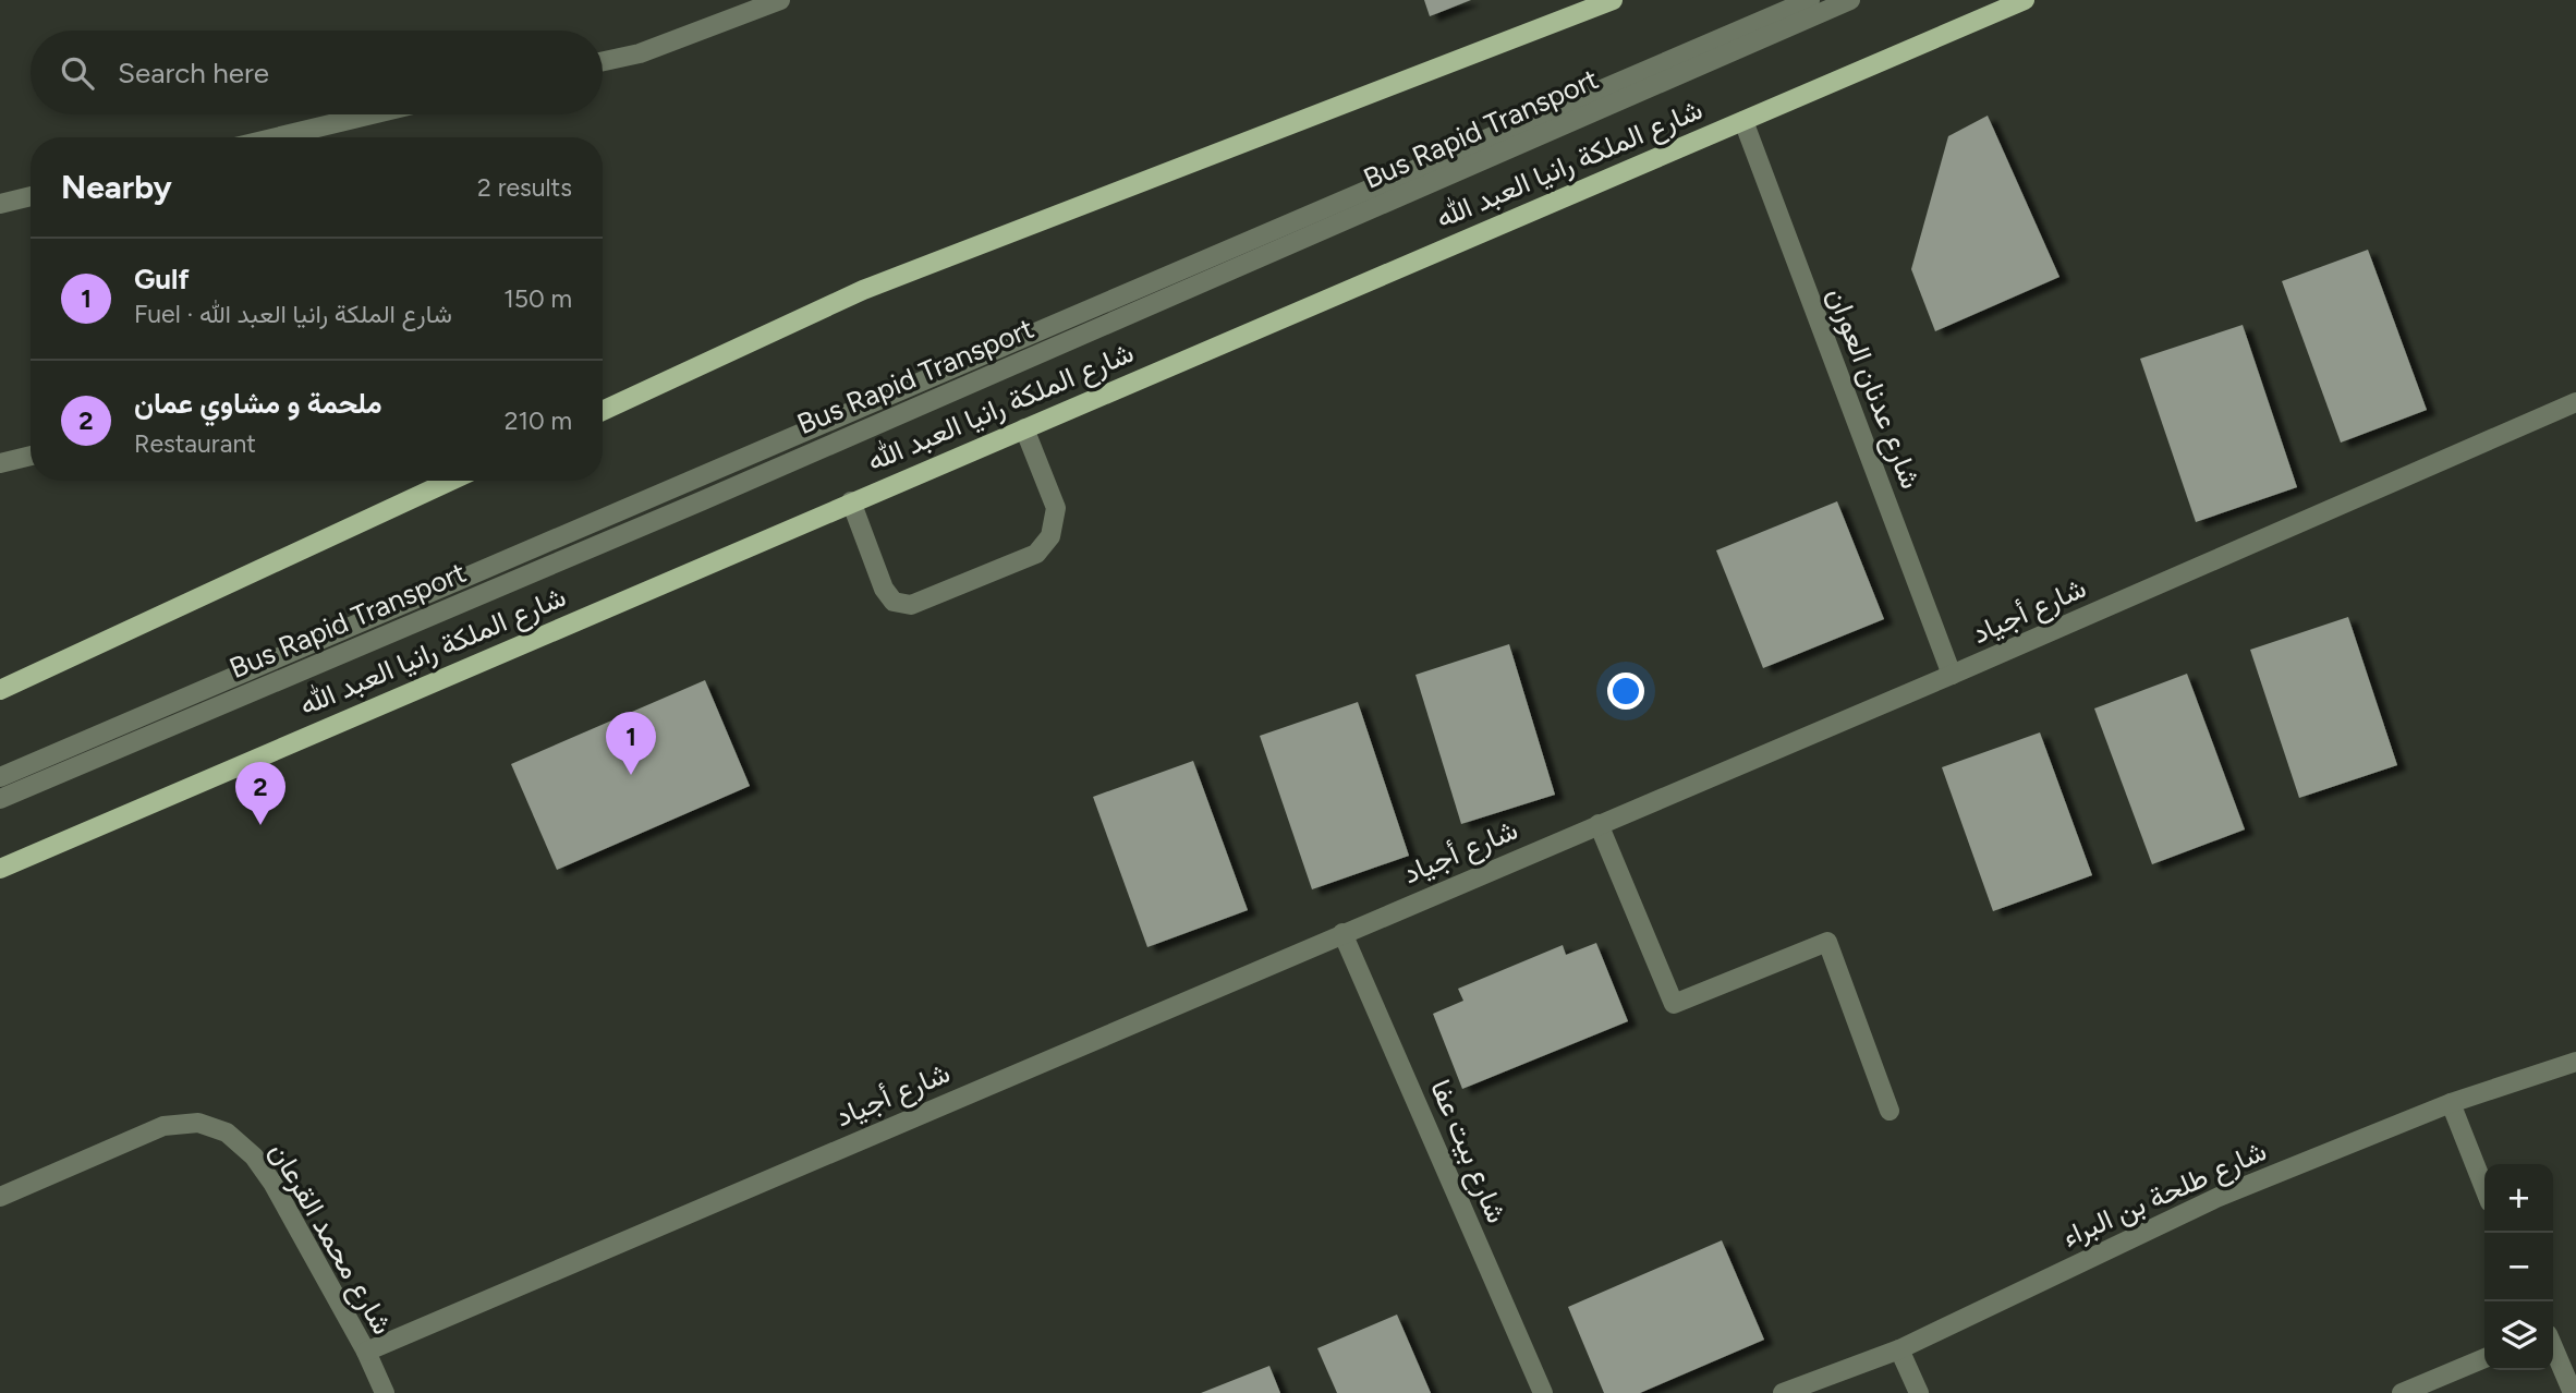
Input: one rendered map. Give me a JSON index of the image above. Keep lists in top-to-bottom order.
{
  "streets": {
    "main road": ["شارع الملكة رانيا العبد الله"],
    "street": [
      "Bus Rapid Transport",
      "شارع عدنان العوران",
      "شارع أجياد",
      "شارع بيت عفا",
      "شارع طلحة بن البراء",
      "شارع محمد القرعان"
    ]
  },
  "crossings": [
    ["شارع الملكة رانيا العبد الله", "شارع عدنان العوران"],
    ["شارع عدنان العوران", "شارع أجياد"],
    ["شارع أجياد", "شارع بيت عفا"],
    ["شارع أجياد", "شارع محمد القرعان"]
  ],
  "page": {
    "search": "Search here",
    "heading": ["Nearby", "2 results"],
    "list": [
      {
        "mark": "1",
        "name": "Gulf",
        "note": "Fuel · شارع الملكة رانيا العبد الله",
        "value": "150 m"
      },
      {
        "mark": "2",
        "name": "ملحمة و مشاوي عمان",
        "note": "Restaurant",
        "value": "210 m"
      }
    ],
    "pins": ["1", "2"],
    "map_buttons": ["+", "−"]
  }
}
